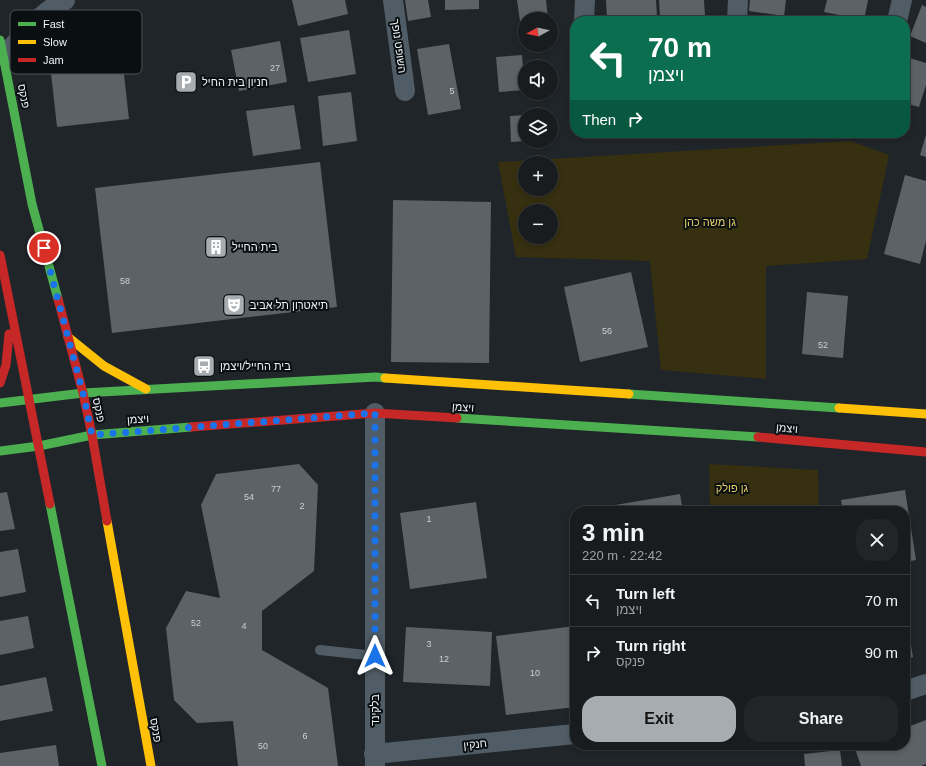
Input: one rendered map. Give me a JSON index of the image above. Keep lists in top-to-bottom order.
{
  "streets": {
    "street": [
      "השופט נופך",
      "פנקס",
      "ויצמן",
      "בלקינד",
      "חנקין"
    ]
  },
  "crossings": [
    ["פנקס", "ויצמן"],
    ["ויצמן", "בלקינד"],
    ["בלקינד", "חנקין"]
  ],
  "parks": ["גן משה כהן", "גן פולק"],
  "places": {
    "parking": ["חניון בית החיל"],
    "building": ["בית החייל"],
    "theatre": ["תיאטרון תל אביב"],
    "bus stop": ["בית החייל/ויצמן"]
  },
  "house_numbers": [
    "27",
    "5",
    "58",
    "56",
    "52",
    "77",
    "54",
    "2",
    "1",
    "52",
    "4",
    "3",
    "12",
    "10",
    "6",
    "50"
  ],
  "legend": ["Fast", "Slow", "Jam"],
  "north": "left",
  "page": {
    "map_buttons": ["+", "−"],
    "turn": ["70 m", "ויצמן"],
    "then": "Then",
    "heading": ["3 min", "220 m · 22:42"],
    "list": [
      {
        "name": "Turn left",
        "note": "ויצמן",
        "value": "70 m"
      },
      {
        "name": "Turn right",
        "note": "פנקס",
        "value": "90 m"
      }
    ],
    "buttons": ["Exit", "Share"]
  }
}
